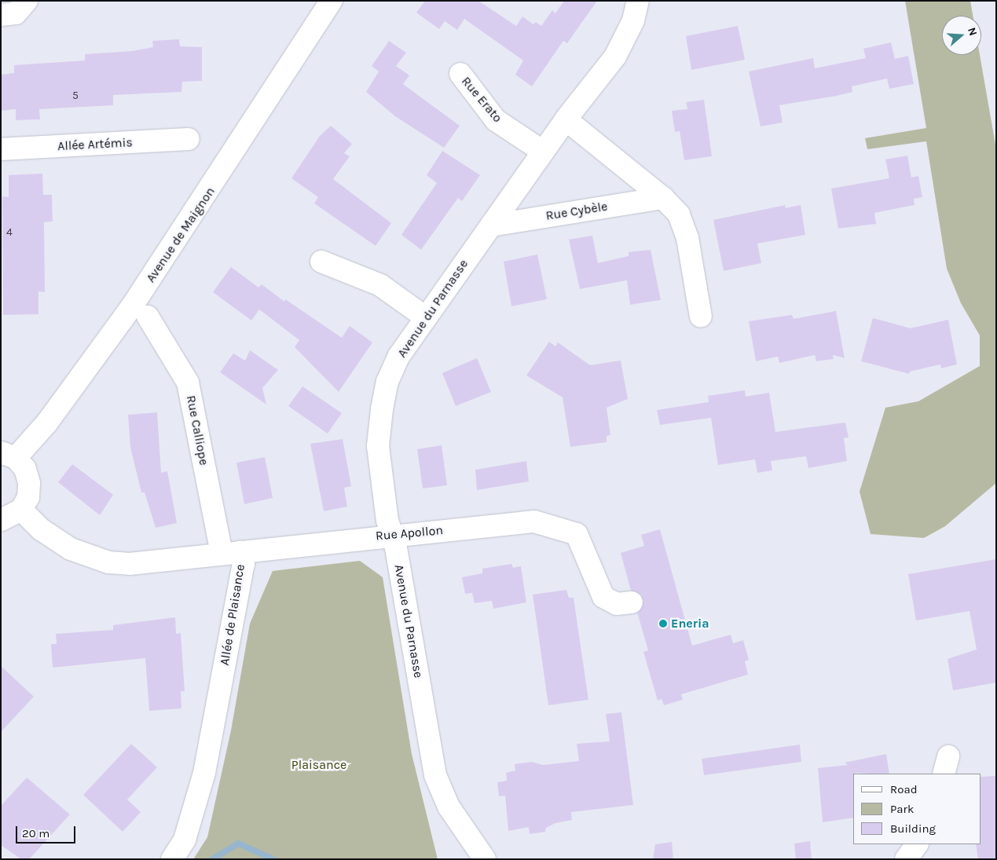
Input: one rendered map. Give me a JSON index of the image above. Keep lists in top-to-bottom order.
{
  "streets": {
    "street": [
      "Rue Erato",
      "Allée Artémis",
      "Rue Cybèle",
      "Avenue de Maignon",
      "Avenue du Parnasse",
      "Rue Calliope",
      "Rue Apollon",
      "Allée de Plaisance"
    ]
  },
  "crossings": [
    ["Rue Erato", "Avenue du Parnasse"],
    ["Rue Cybèle", "Avenue du Parnasse"],
    ["Avenue du Parnasse", "Rue Apollon"],
    ["Rue Calliope", "Rue Apollon"],
    ["Rue Calliope", "Allée de Plaisance"],
    ["Rue Apollon", "Allée de Plaisance"]
  ],
  "parks": ["Plaisance"],
  "places": ["Eneria"],
  "house_numbers": ["5", "4"],
  "legend": ["Road", "Park", "Building"],
  "scale_bar": "20 m",
  "north": "right"
}
